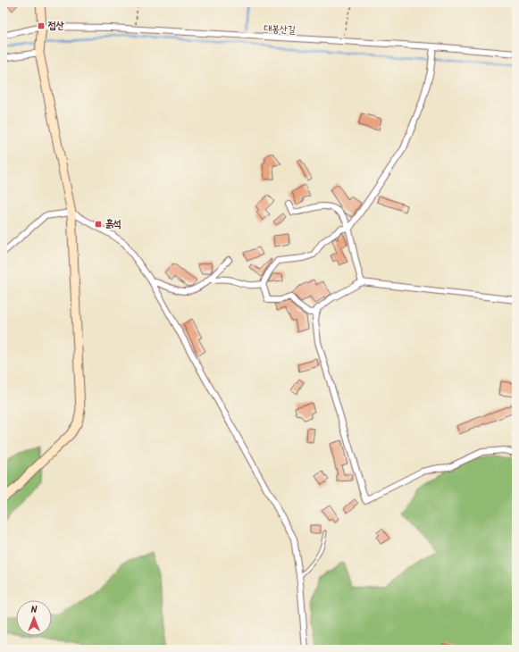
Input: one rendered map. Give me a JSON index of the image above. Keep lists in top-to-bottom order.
{
  "streets": {
    "street": ["대봉산길"]
  },
  "places": {
    "transit": ["접산", "흙석"]
  },
  "north": "top"
}
